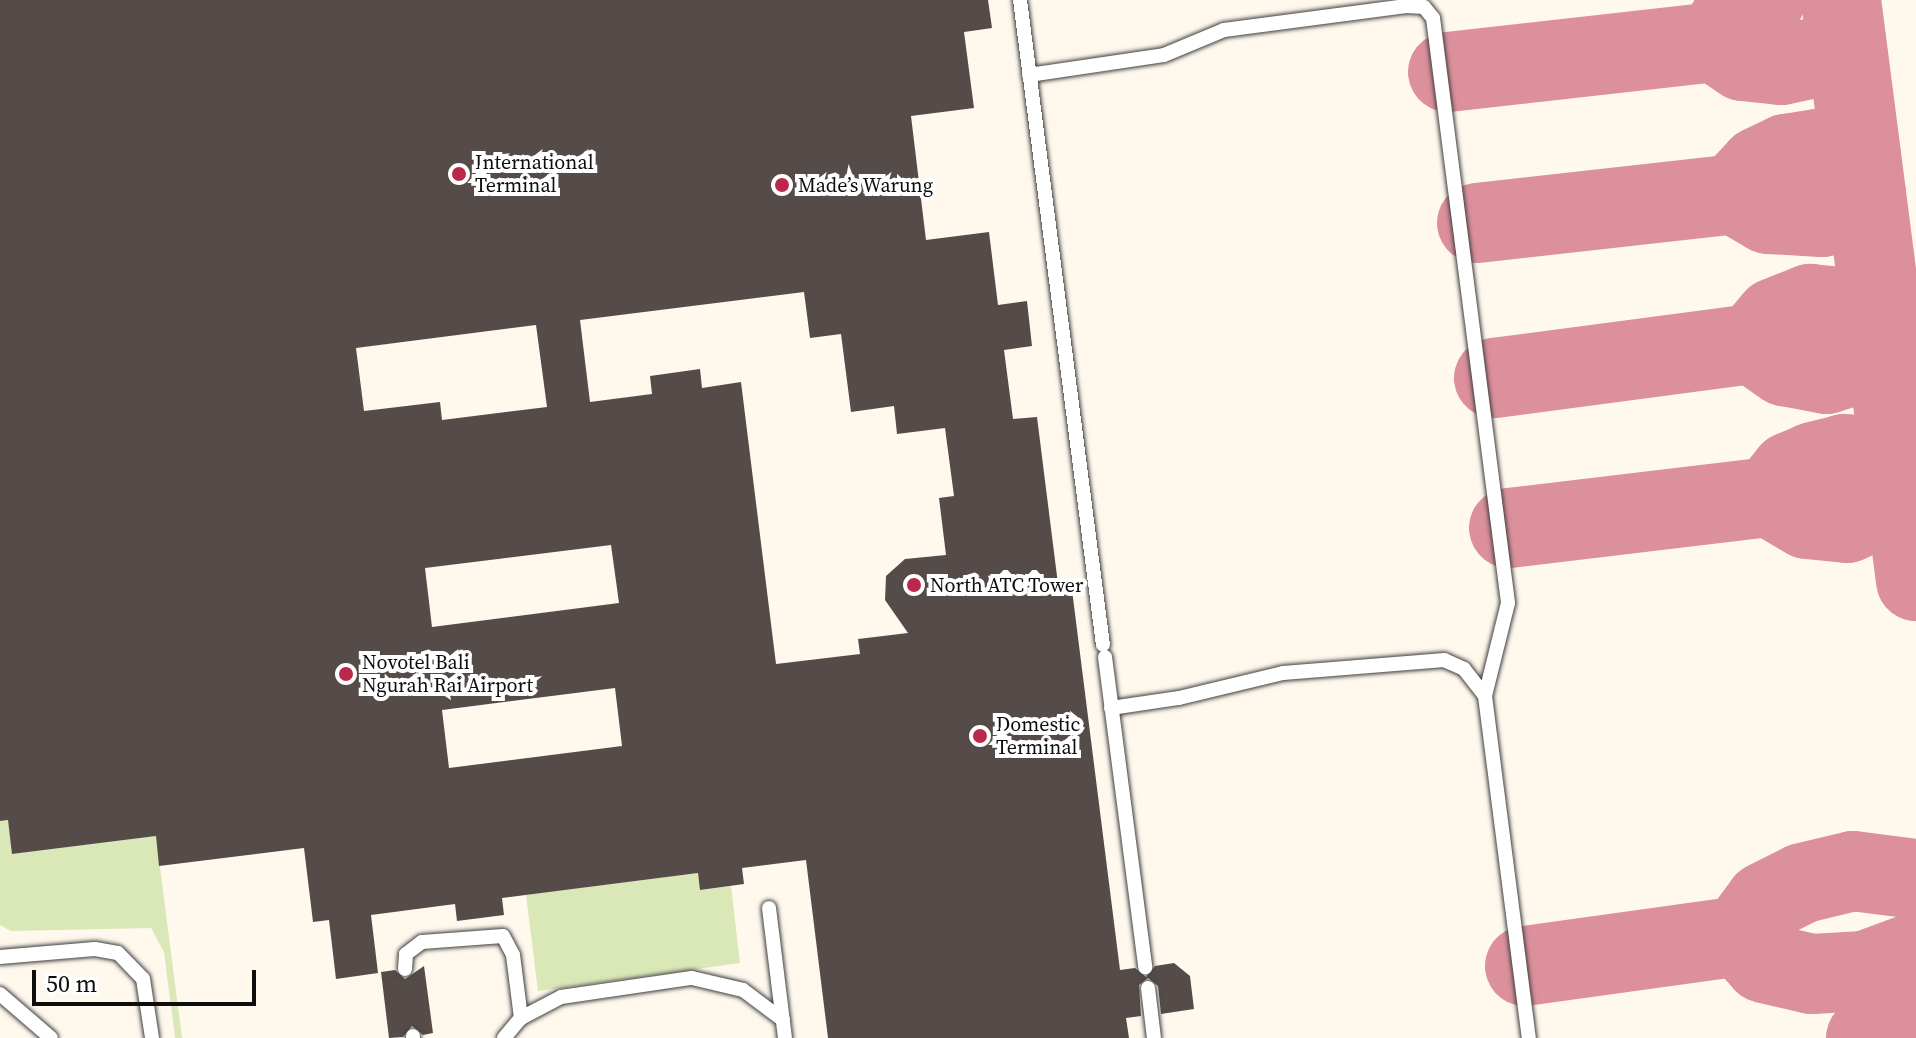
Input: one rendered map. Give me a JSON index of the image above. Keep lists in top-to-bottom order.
{
  "places": [
    "International Terminal",
    "Made’s Warung",
    "North ATC Tower",
    "Novotel Bali Ngurah Rai Airport",
    "Domestic Terminal"
  ],
  "scale_bar": "50 m"
}
